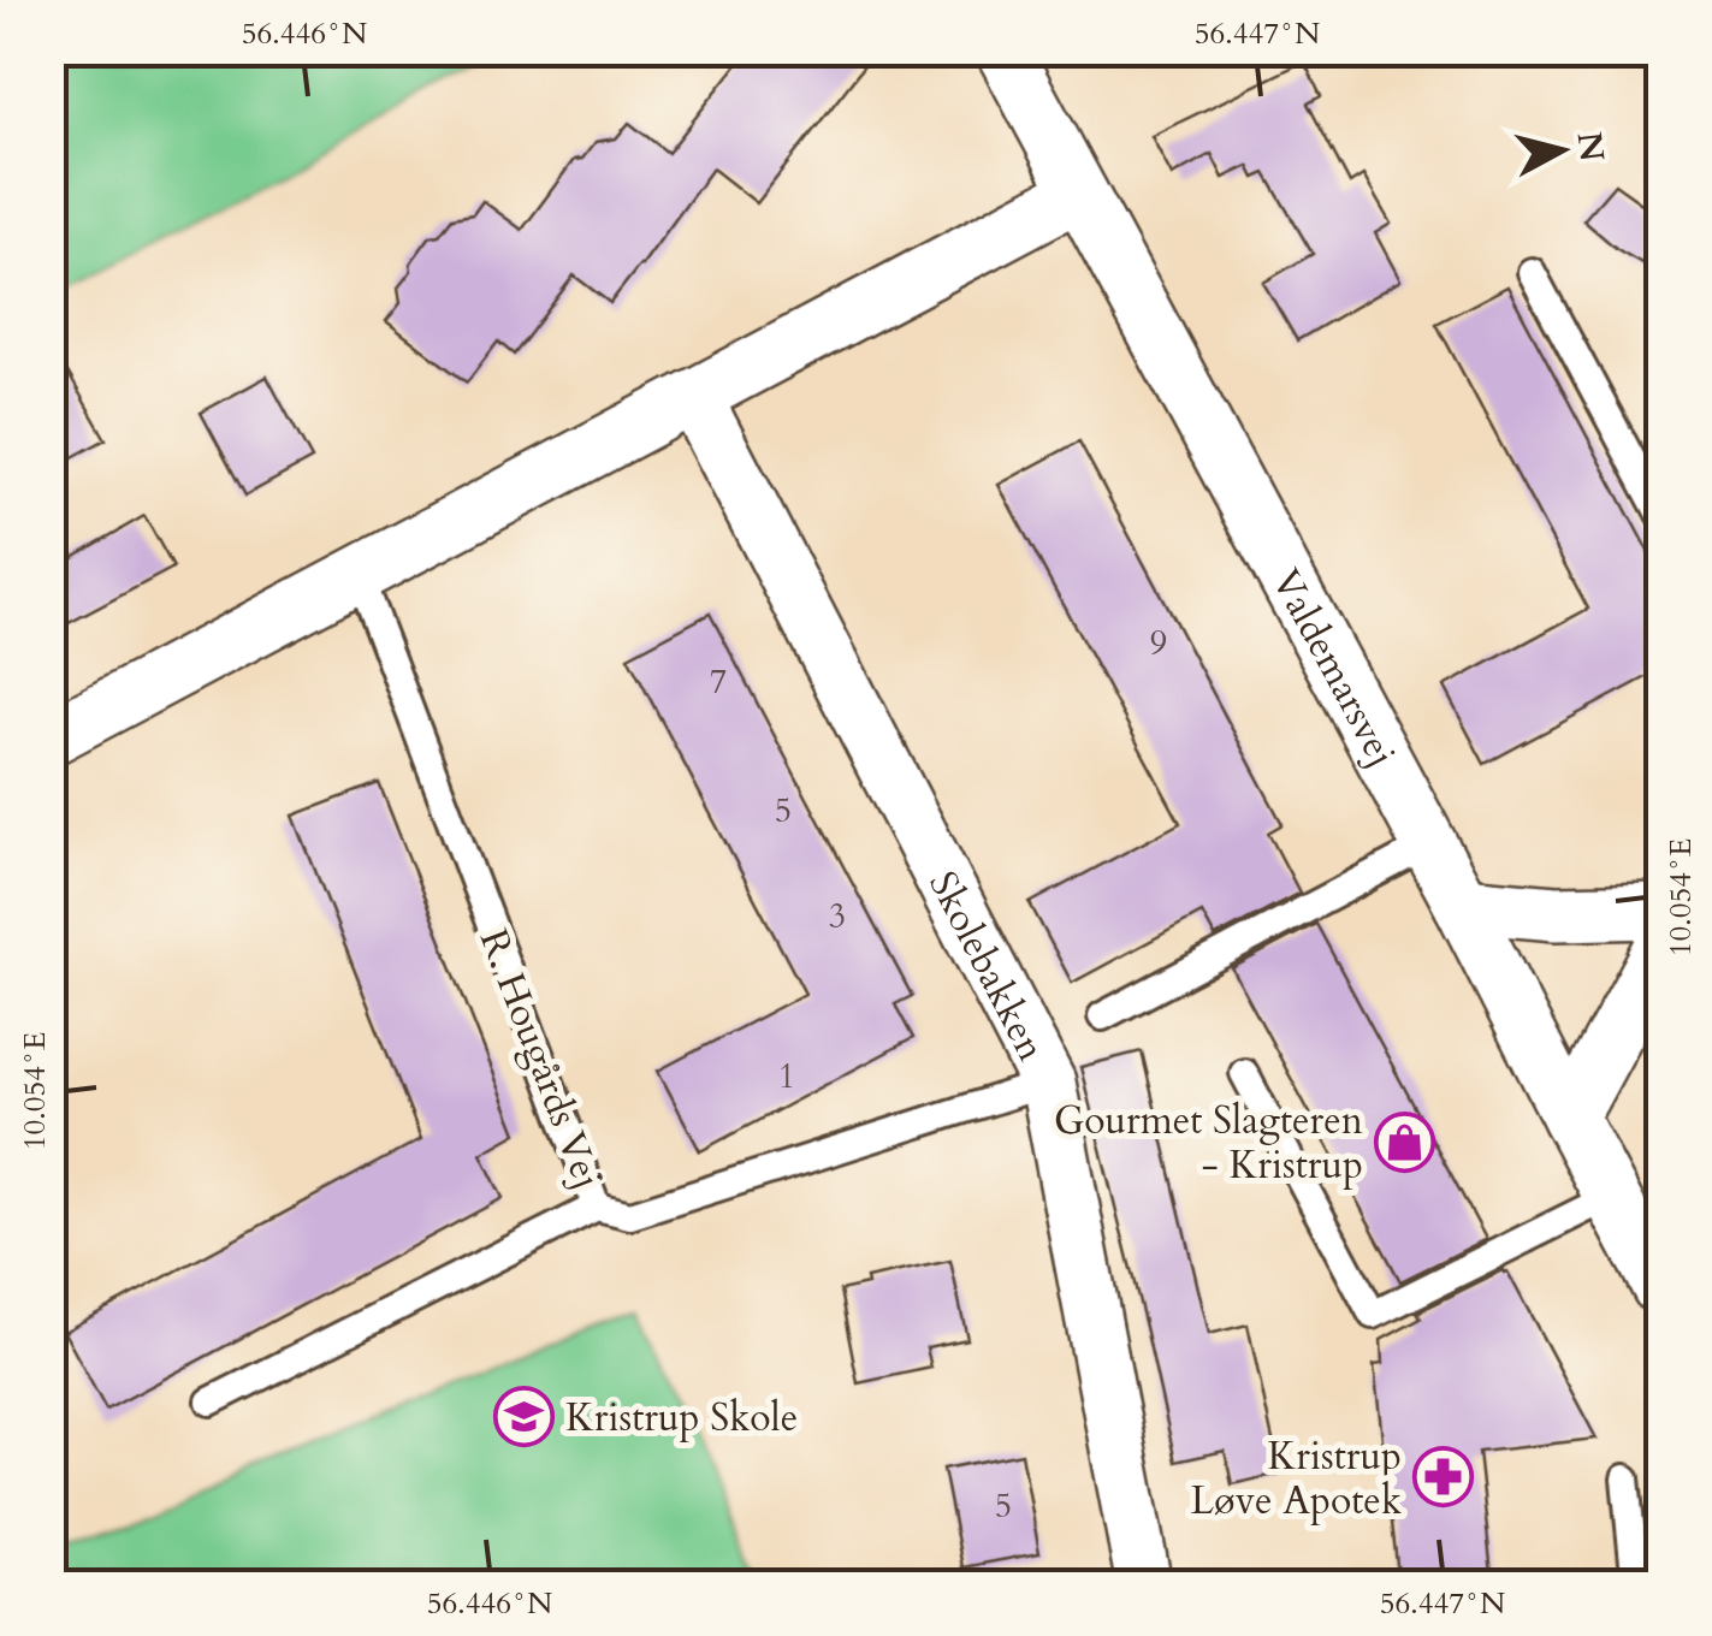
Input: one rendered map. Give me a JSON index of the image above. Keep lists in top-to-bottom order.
{
  "streets": {
    "street": ["Valdemarsvej", "Skolebakken"],
    "lane": ["R. Hougårds Vej"]
  },
  "places": {
    "shop": ["Gourmet Slagteren - Kristrup"],
    "school or university": ["Kristrup Skole"],
    "pharmacy": ["Kristrup Løve Apotek"]
  },
  "house_numbers": [
    "9",
    "7",
    "5",
    "3",
    "1",
    "5"
  ],
  "north": "right",
  "coordinates": ["56.446°N", "56.447°N", "10.054°E"]
}
